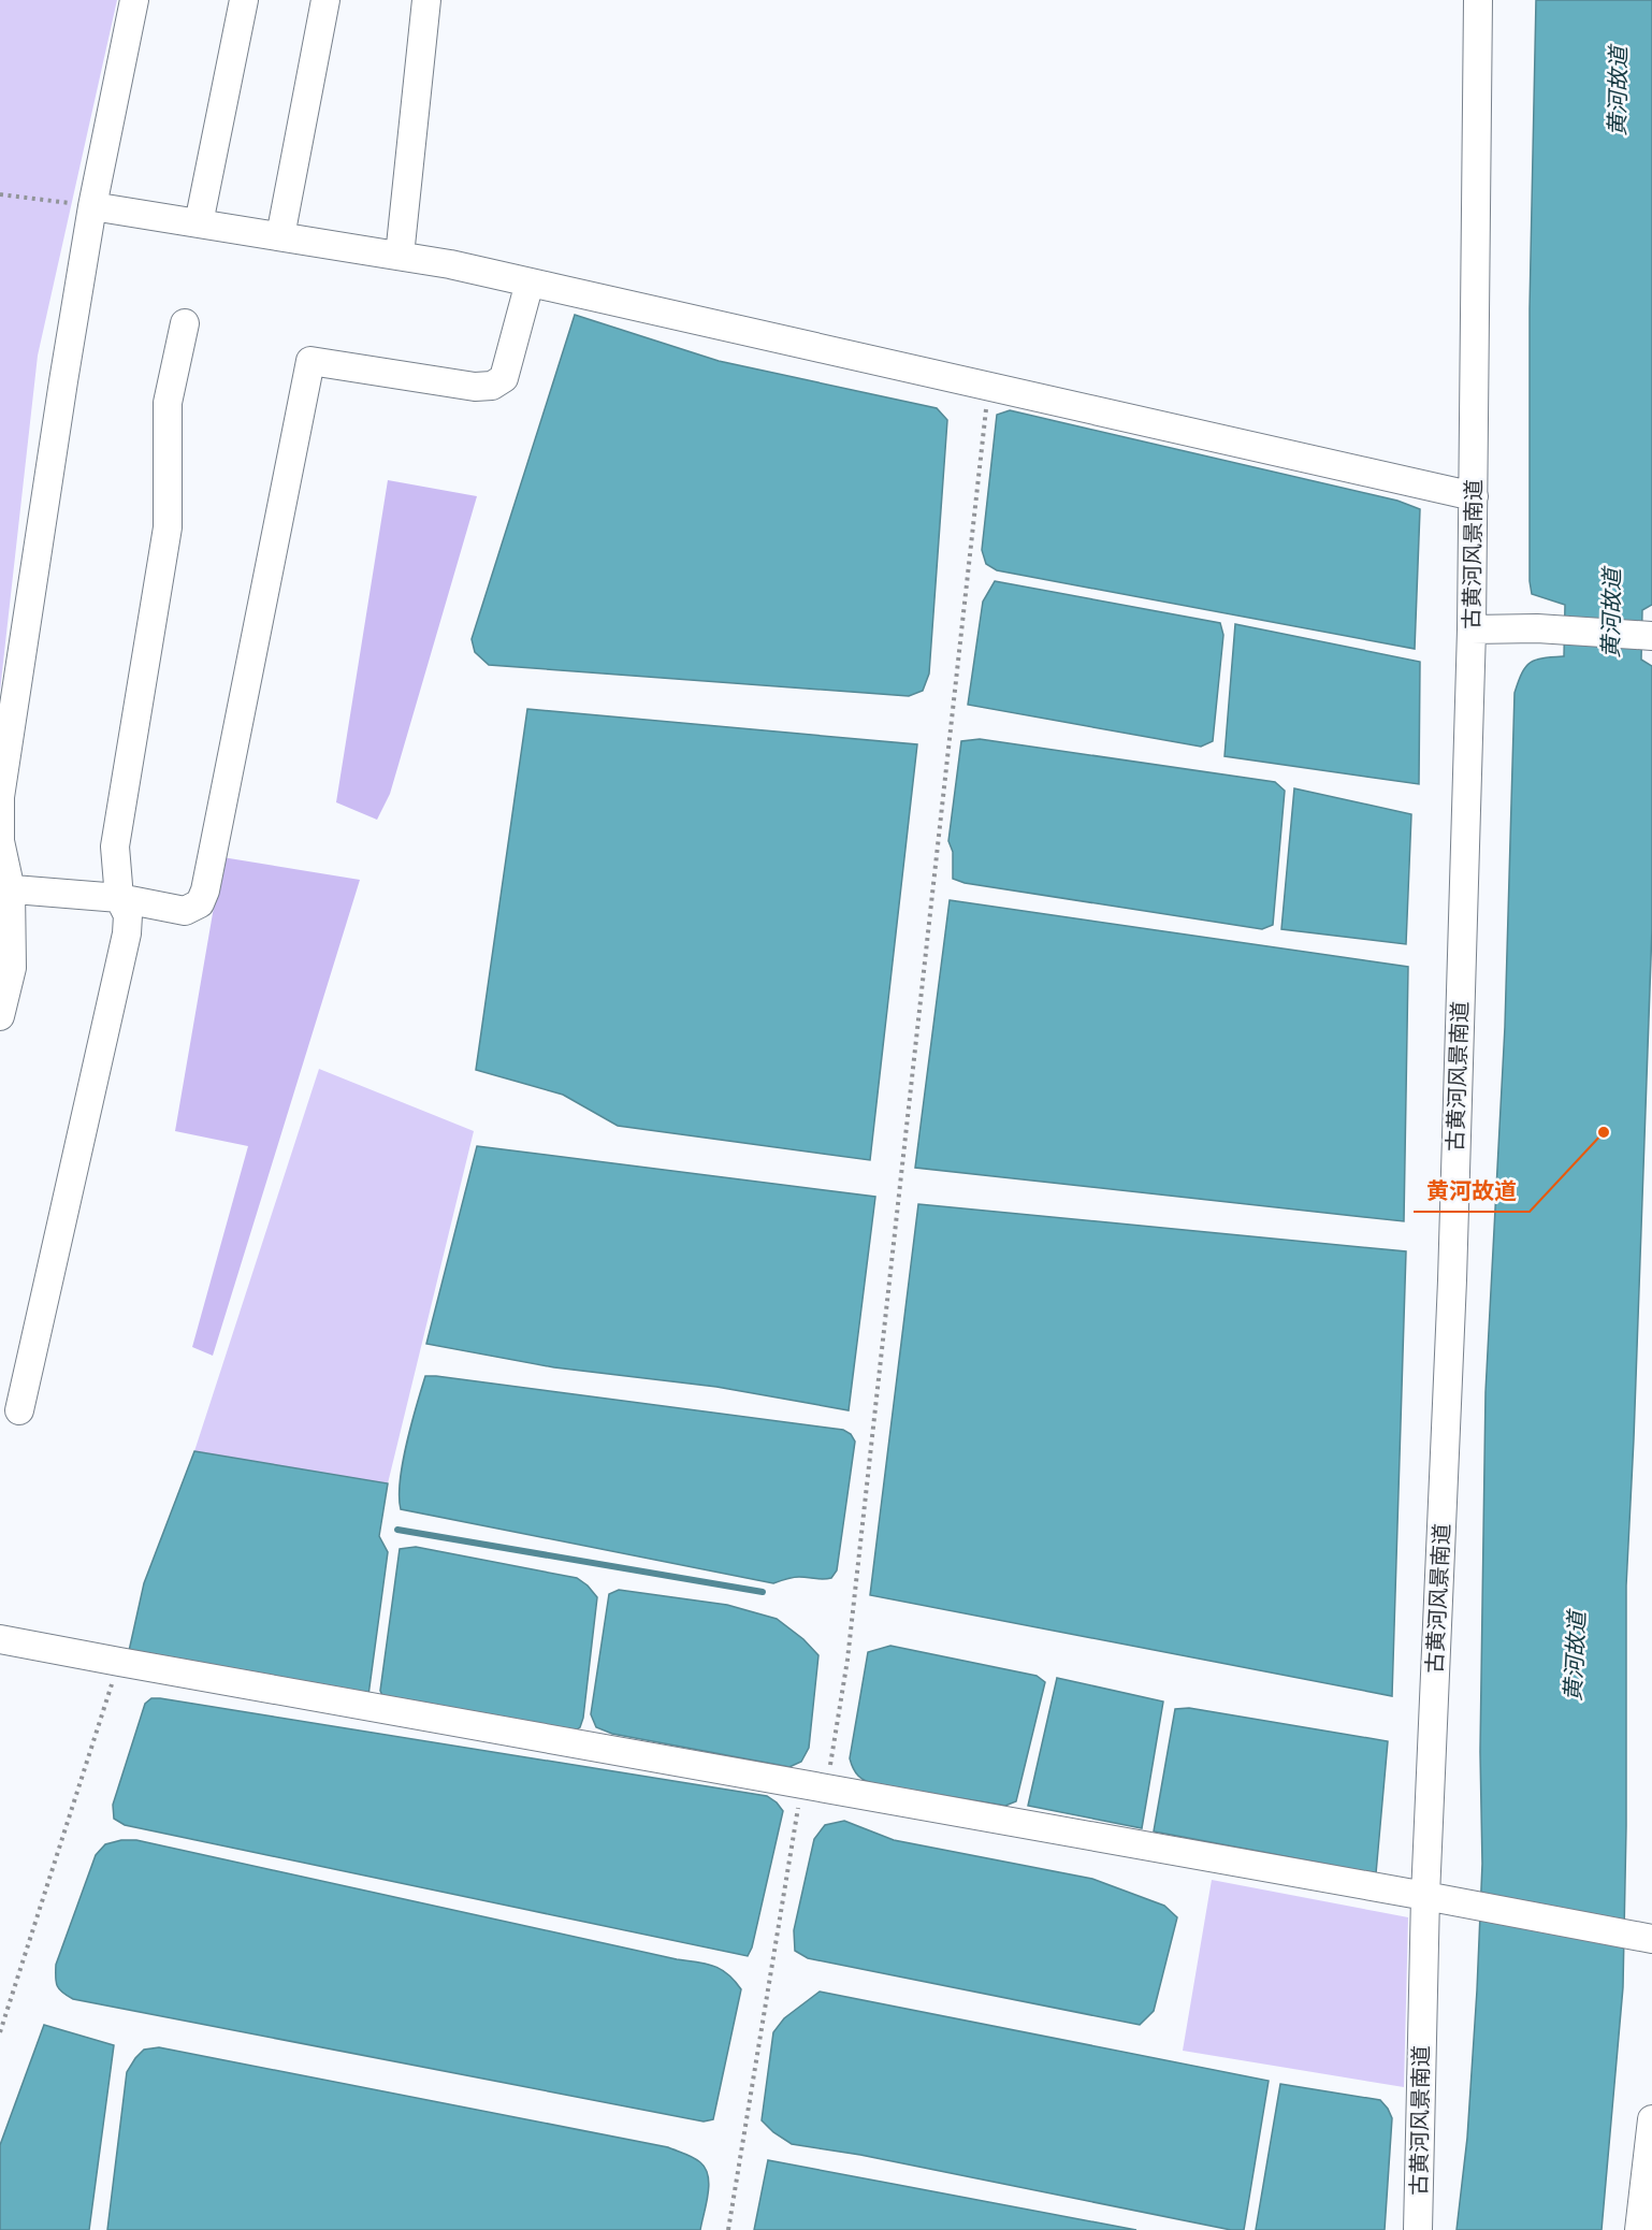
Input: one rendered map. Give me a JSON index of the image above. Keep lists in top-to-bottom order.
{
  "streets": {
    "street": ["古黄河风景南道"]
  },
  "water": ["黄河故道"],
  "places": ["黄河故道"]
}
